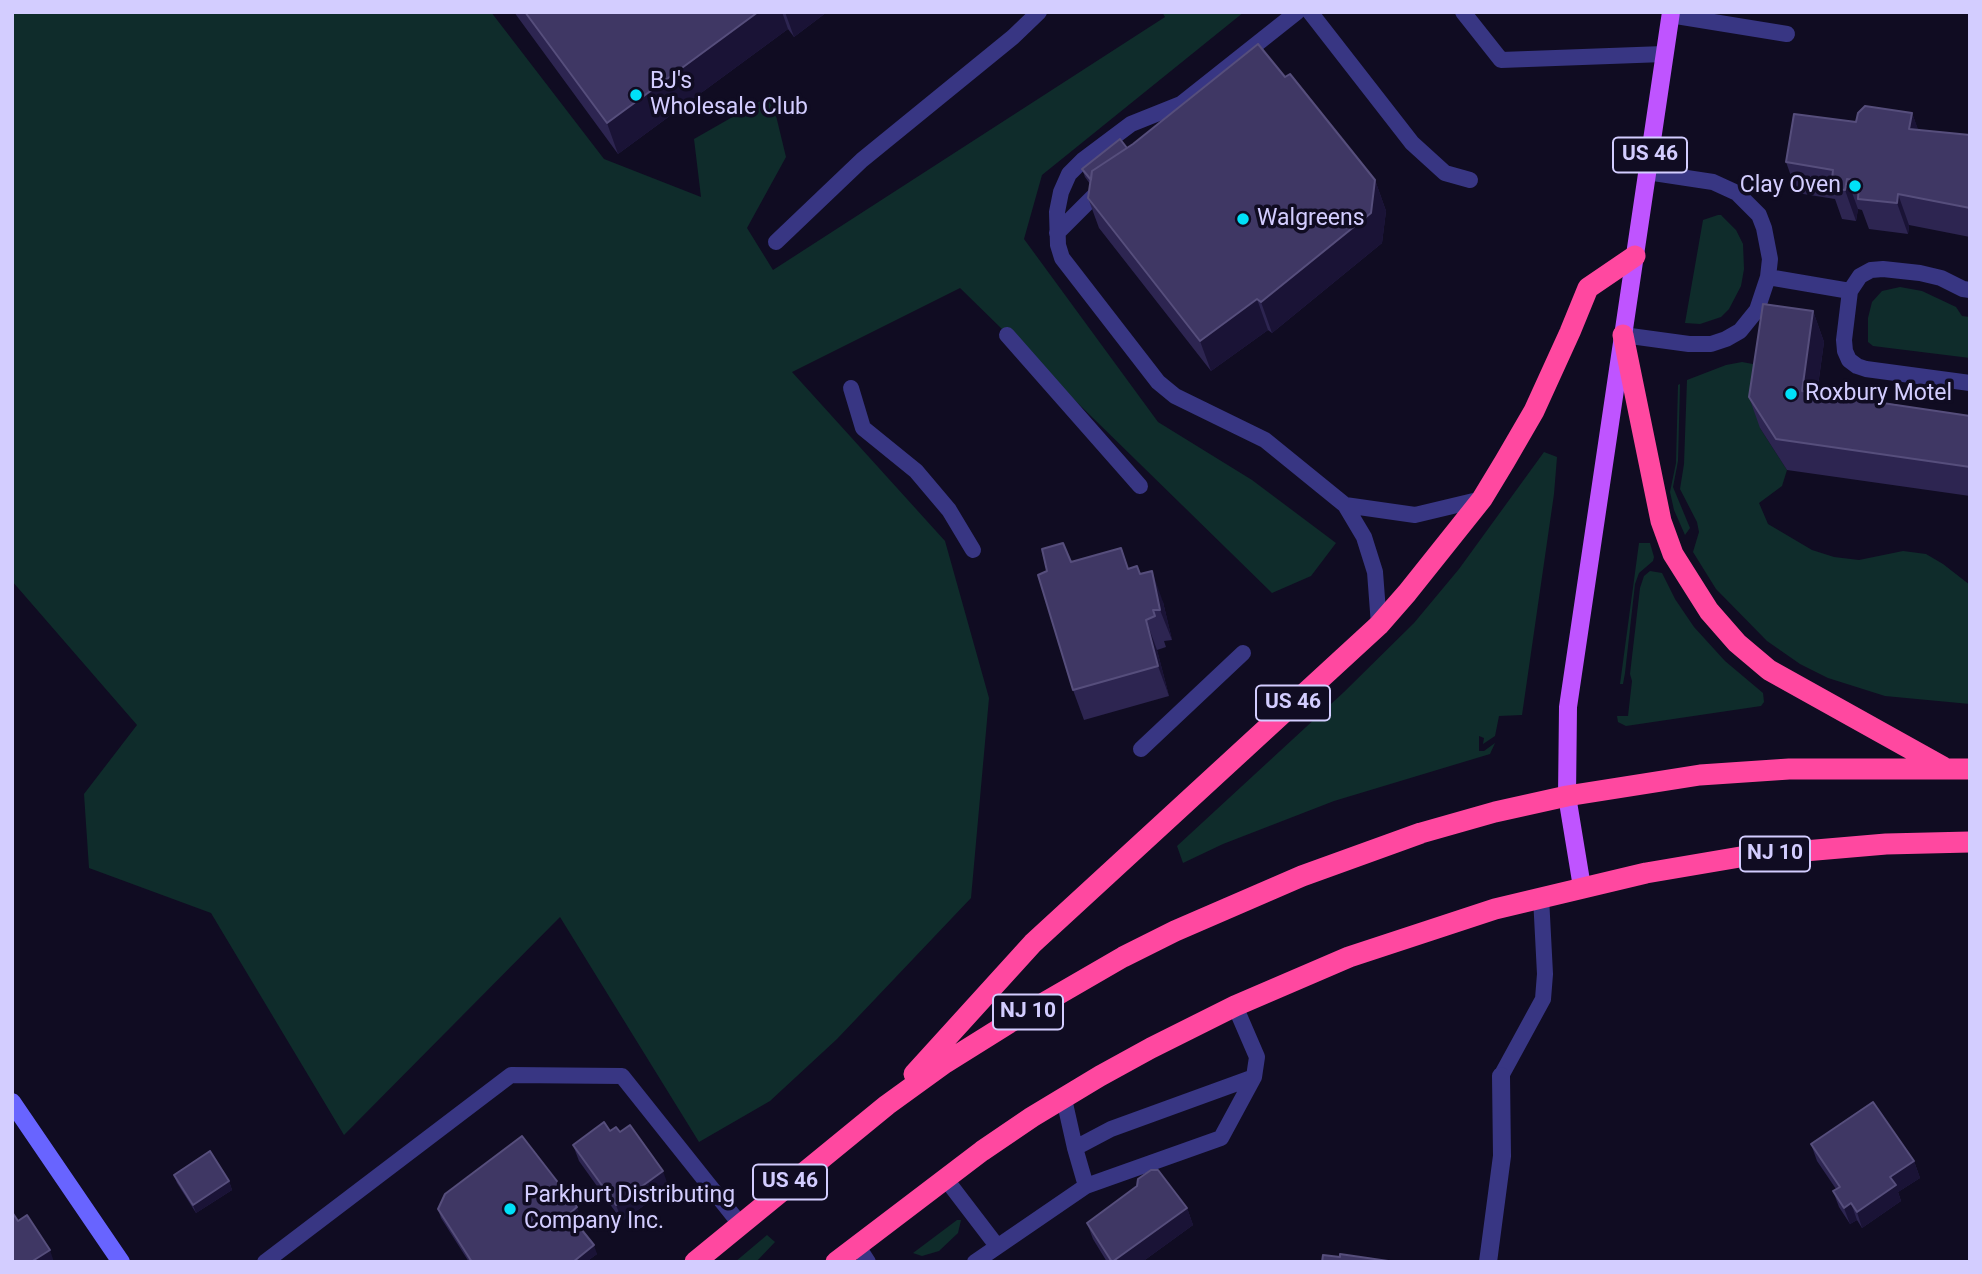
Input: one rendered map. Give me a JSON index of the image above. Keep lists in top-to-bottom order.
{
  "streets": {
    "highway": ["US 46", "NJ 10"]
  },
  "crossings": [
    ["US 46", "NJ 10"]
  ],
  "places": [
    "BJ's Wholesale Club",
    "Clay Oven",
    "Walgreens",
    "Roxbury Motel",
    "Parkhurt Distributing Company Inc."
  ]
}
